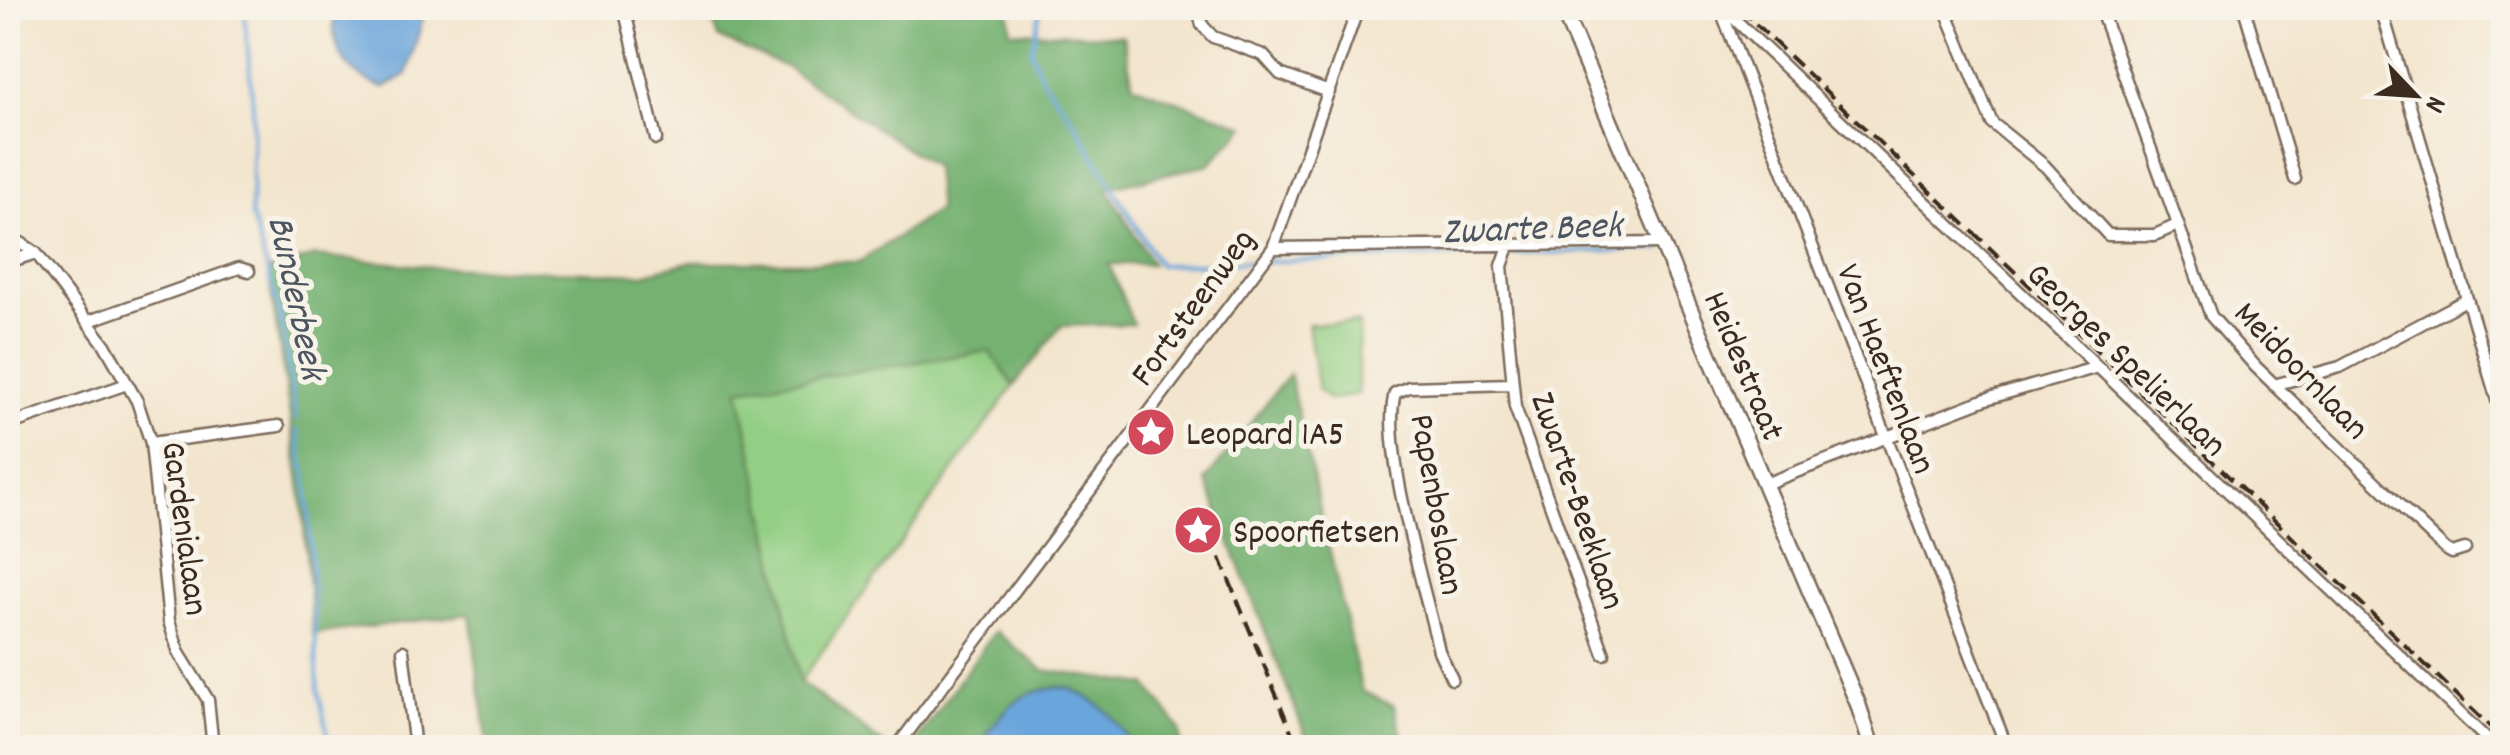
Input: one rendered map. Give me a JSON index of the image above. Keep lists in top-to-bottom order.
{
  "streets": {
    "street": [
      "Fortsteenweg",
      "Georges Spelierlaan",
      "Heidestraat",
      "Van Haeftenlaan",
      "Meidoornlaan",
      "Zwarte-Beeklaan",
      "Papenboslaan",
      "Gardenialaan"
    ]
  },
  "crossings": [
    ["Georges Spelierlaan", "Van Haeftenlaan"],
    ["Zwarte-Beeklaan", "Papenboslaan"]
  ],
  "water": ["Zwarte Beek", "Bunderbeek"],
  "places": {
    "place": ["Leopard 1A5", "Spoorfietsen"]
  },
  "north": "bottom right"
}
